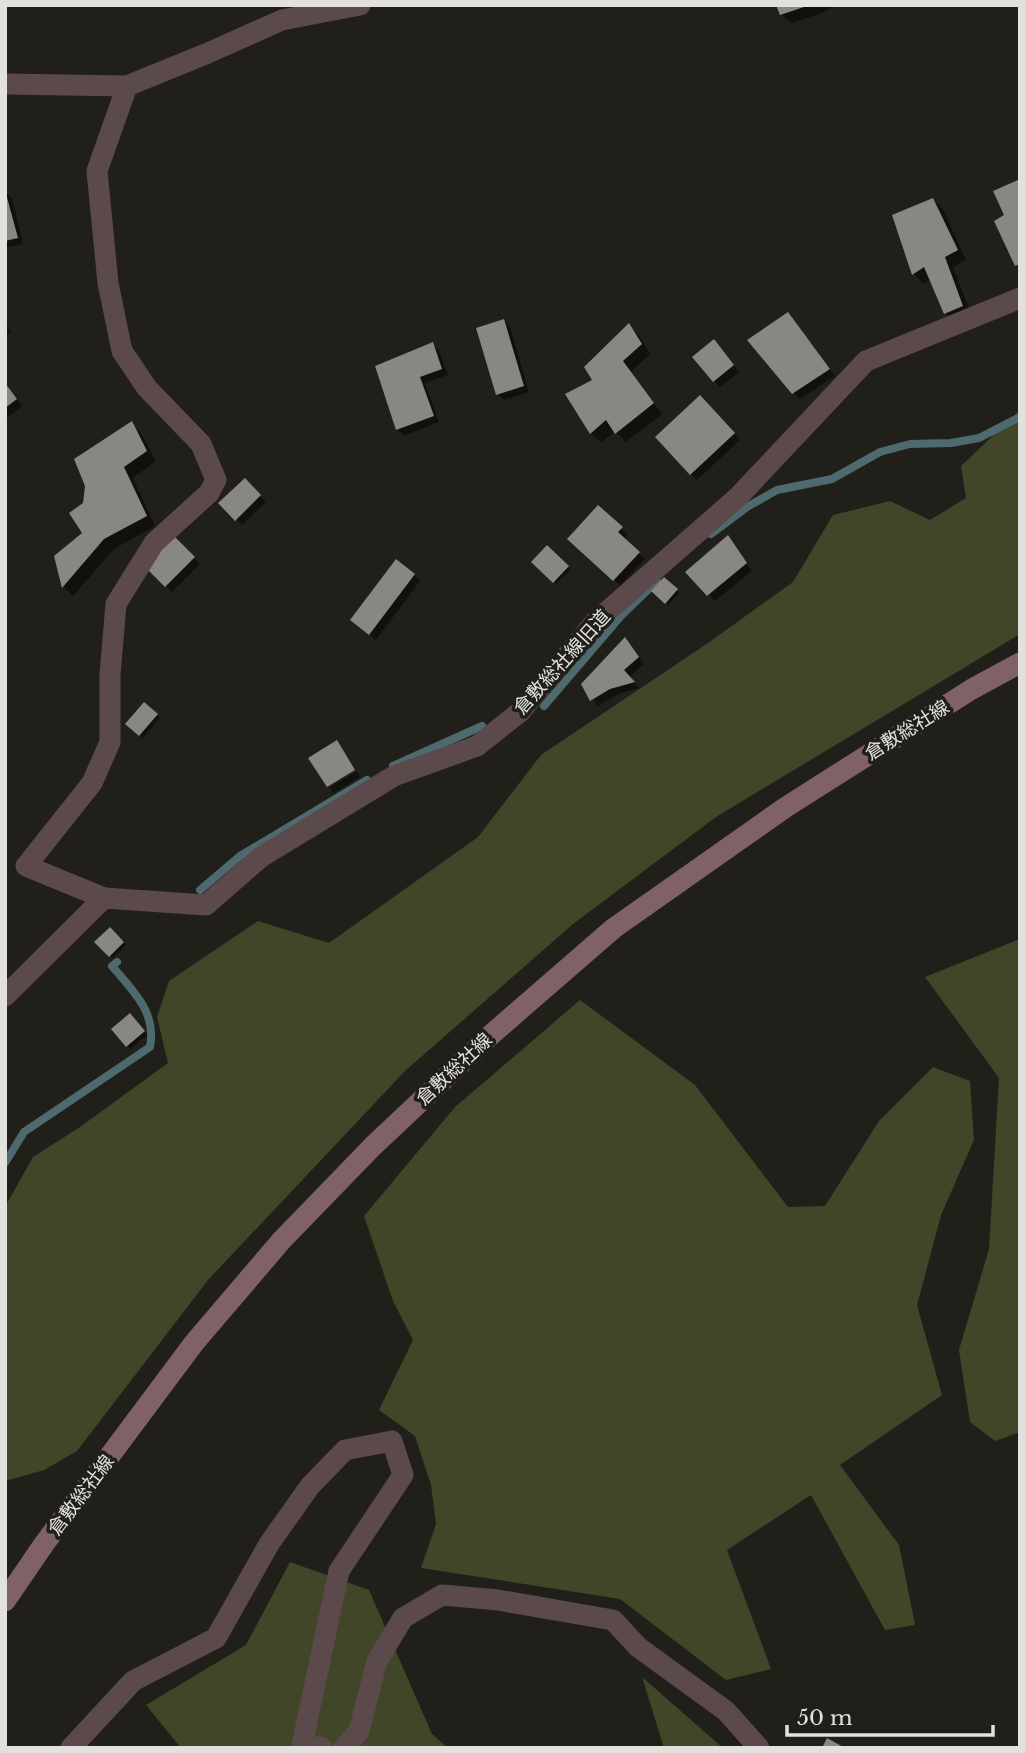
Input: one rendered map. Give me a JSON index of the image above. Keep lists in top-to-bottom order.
{
  "streets": {
    "main road": ["倉敷総社線"],
    "street": ["倉敷総社線旧道"]
  },
  "scale_bar": "50 m"
}
